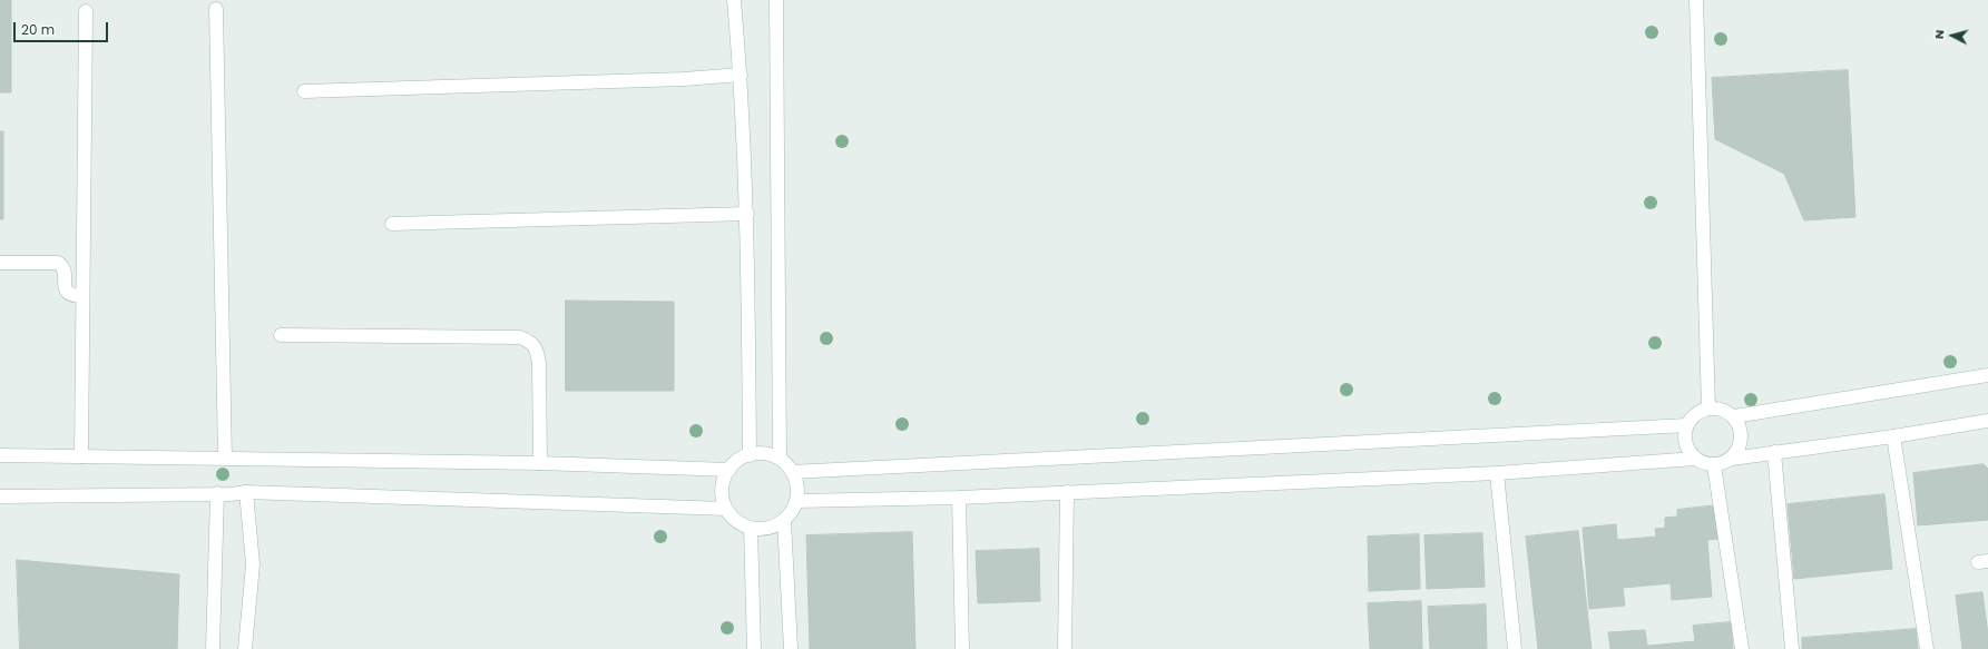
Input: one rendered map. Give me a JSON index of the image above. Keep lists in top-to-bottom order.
{
  "scale_bar": "20 m",
  "north": "left"
}
